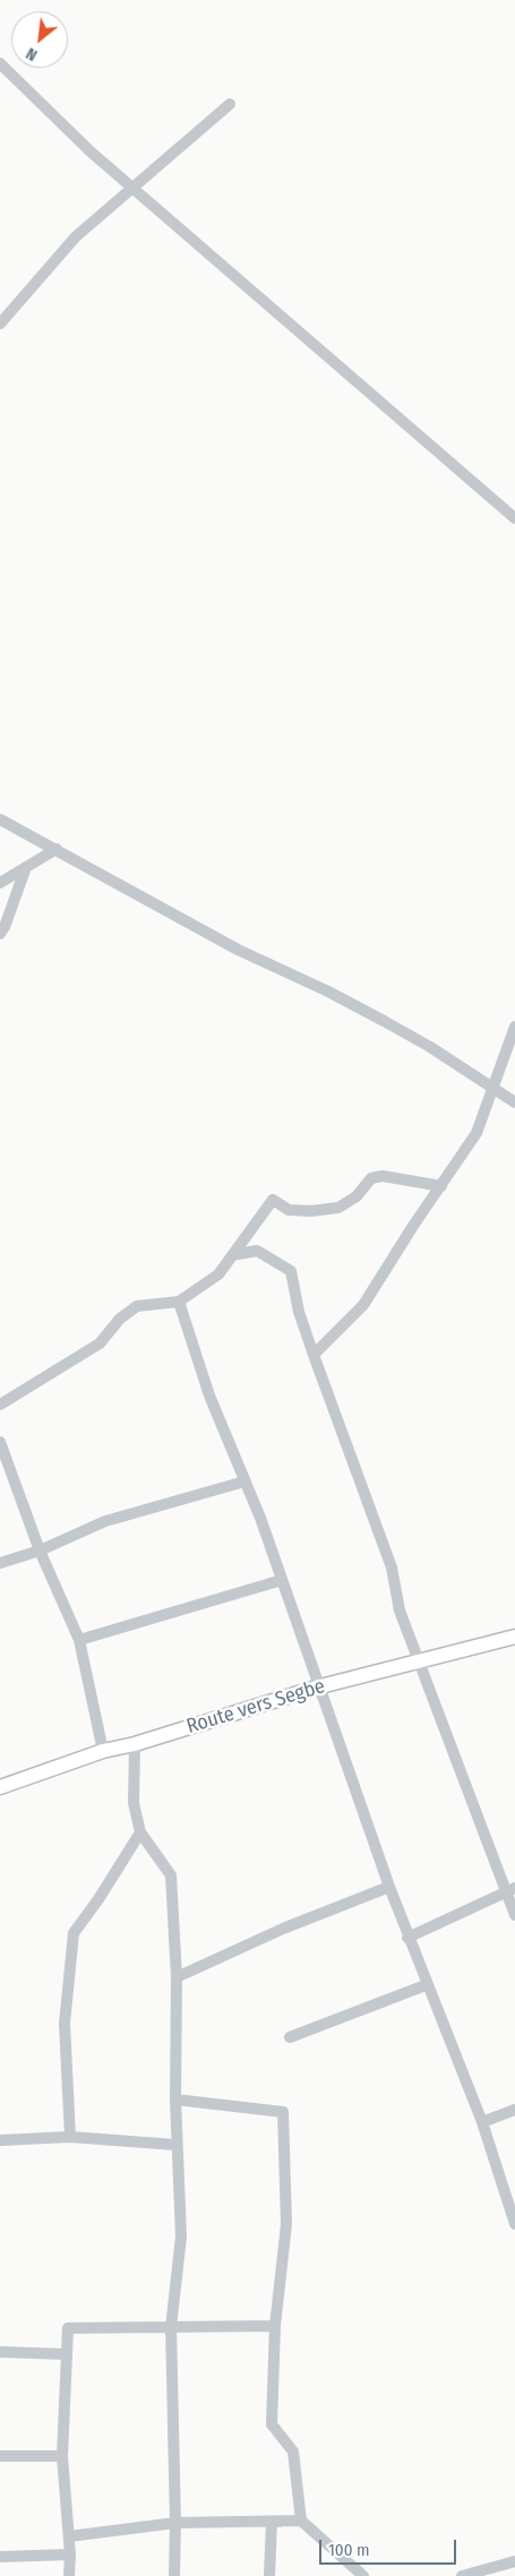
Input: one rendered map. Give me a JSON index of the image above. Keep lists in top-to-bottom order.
{
  "streets": {
    "main road": ["Route vers Segbe"]
  },
  "scale_bar": "100 m",
  "north": "bottom left"
}
